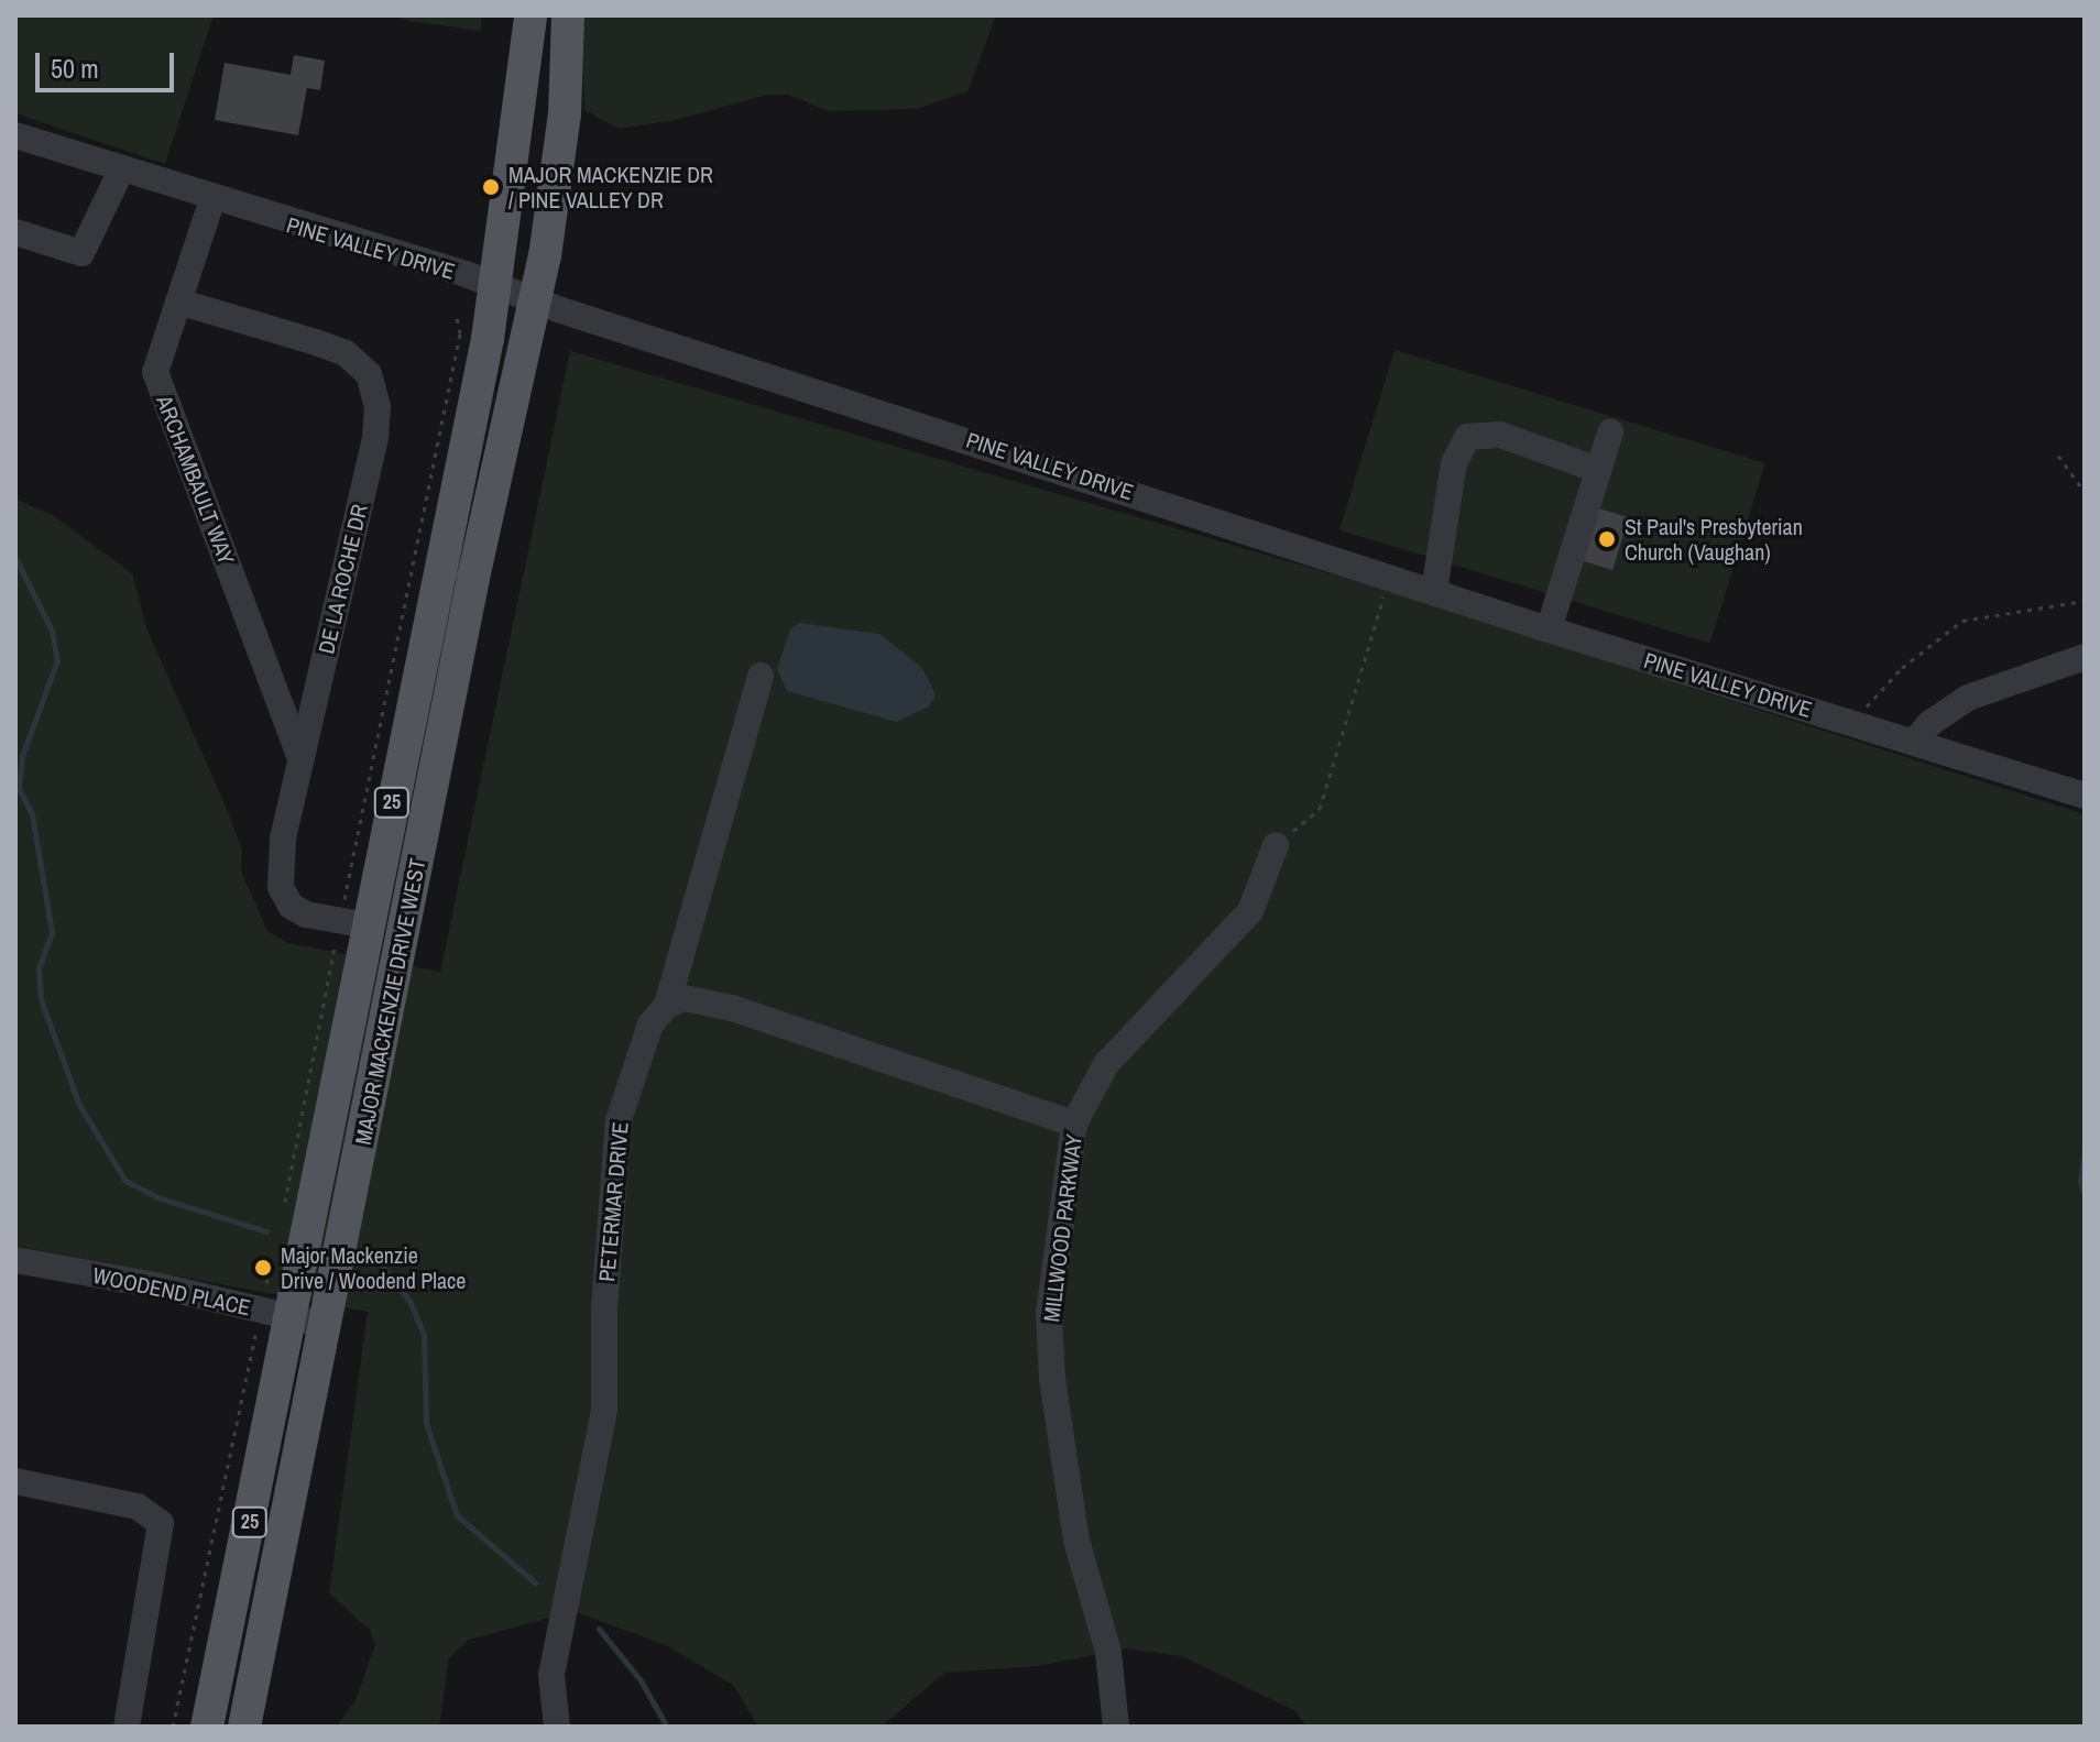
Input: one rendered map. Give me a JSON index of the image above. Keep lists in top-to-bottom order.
{
  "streets": {
    "main road": ["25", "MAJOR MACKENZIE DRIVE WEST"],
    "street": [
      "PINE VALLEY DRIVE",
      "ARCHAMBAULT WAY",
      "DE LA ROCHE DR",
      "PETERMAR DRIVE",
      "MILLWOOD PARKWAY",
      "WOODEND PLACE"
    ]
  },
  "crossings": [
    ["PINE VALLEY DRIVE", "ARCHAMBAULT WAY"],
    ["PINE VALLEY DRIVE", "MAJOR MACKENZIE DRIVE WEST"],
    ["ARCHAMBAULT WAY", "DE LA ROCHE DR"],
    ["DE LA ROCHE DR", "MAJOR MACKENZIE DRIVE WEST"],
    ["MAJOR MACKENZIE DRIVE WEST", "WOODEND PLACE"]
  ],
  "places": ["MAJOR MACKENZIE DR / PINE VALLEY DR", "St Paul's Presbyterian Church (Vaughan)", "Major Mackenzie Drive / Woodend Place"],
  "scale_bar": "50 m"
}
